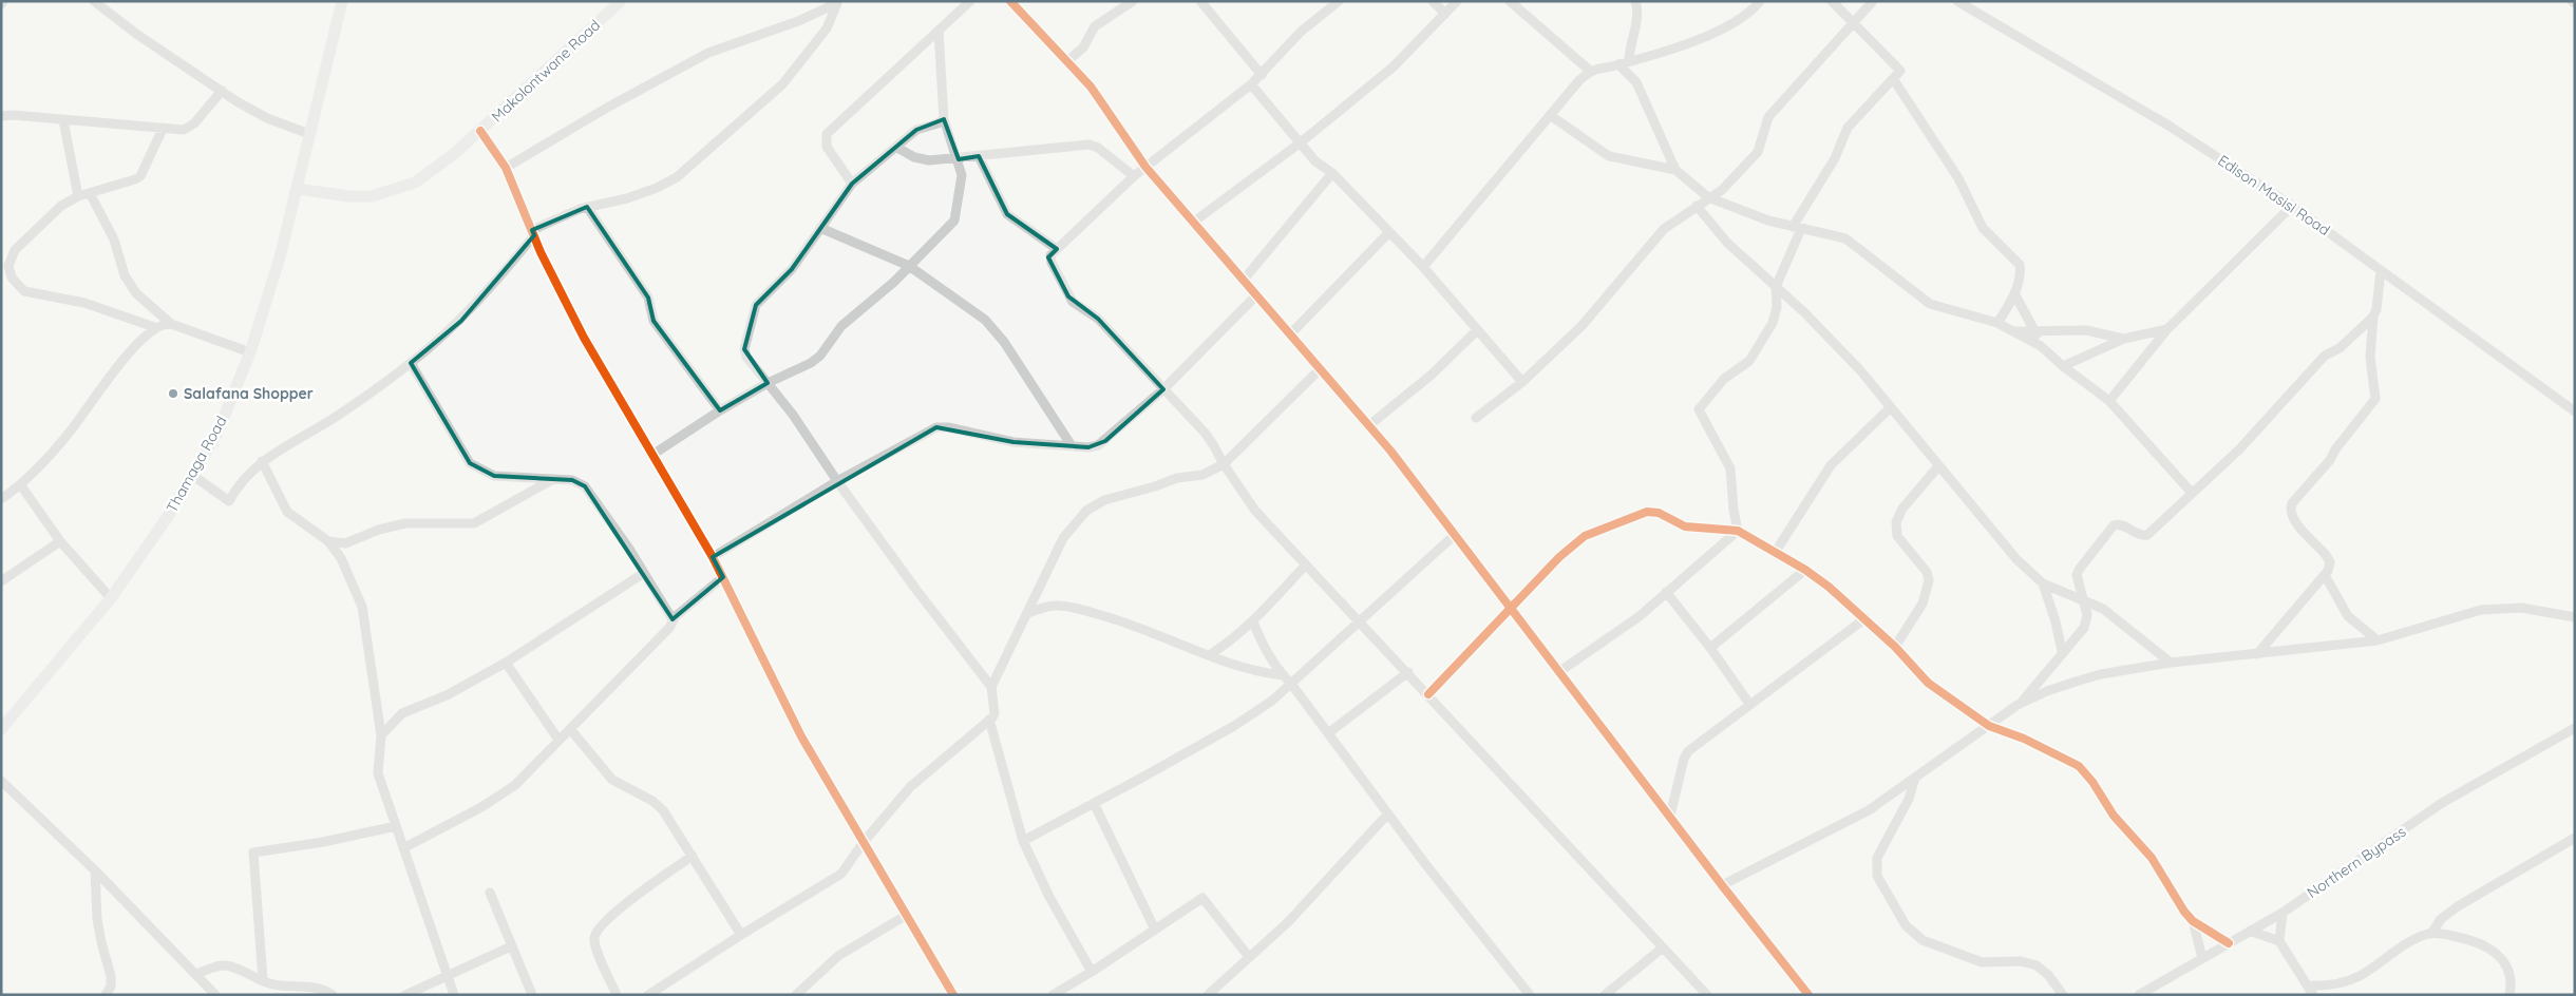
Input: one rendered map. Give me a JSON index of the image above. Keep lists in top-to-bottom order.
{
  "streets": {
    "main road": ["Makolontwane Road", "Thamaga Road"],
    "street": ["Edison Masisi Road", "Northern Bypass"]
  },
  "crossings": [
    ["Makolontwane Road", "Thamaga Road"]
  ],
  "places": ["Salafana Shopper"]
}
